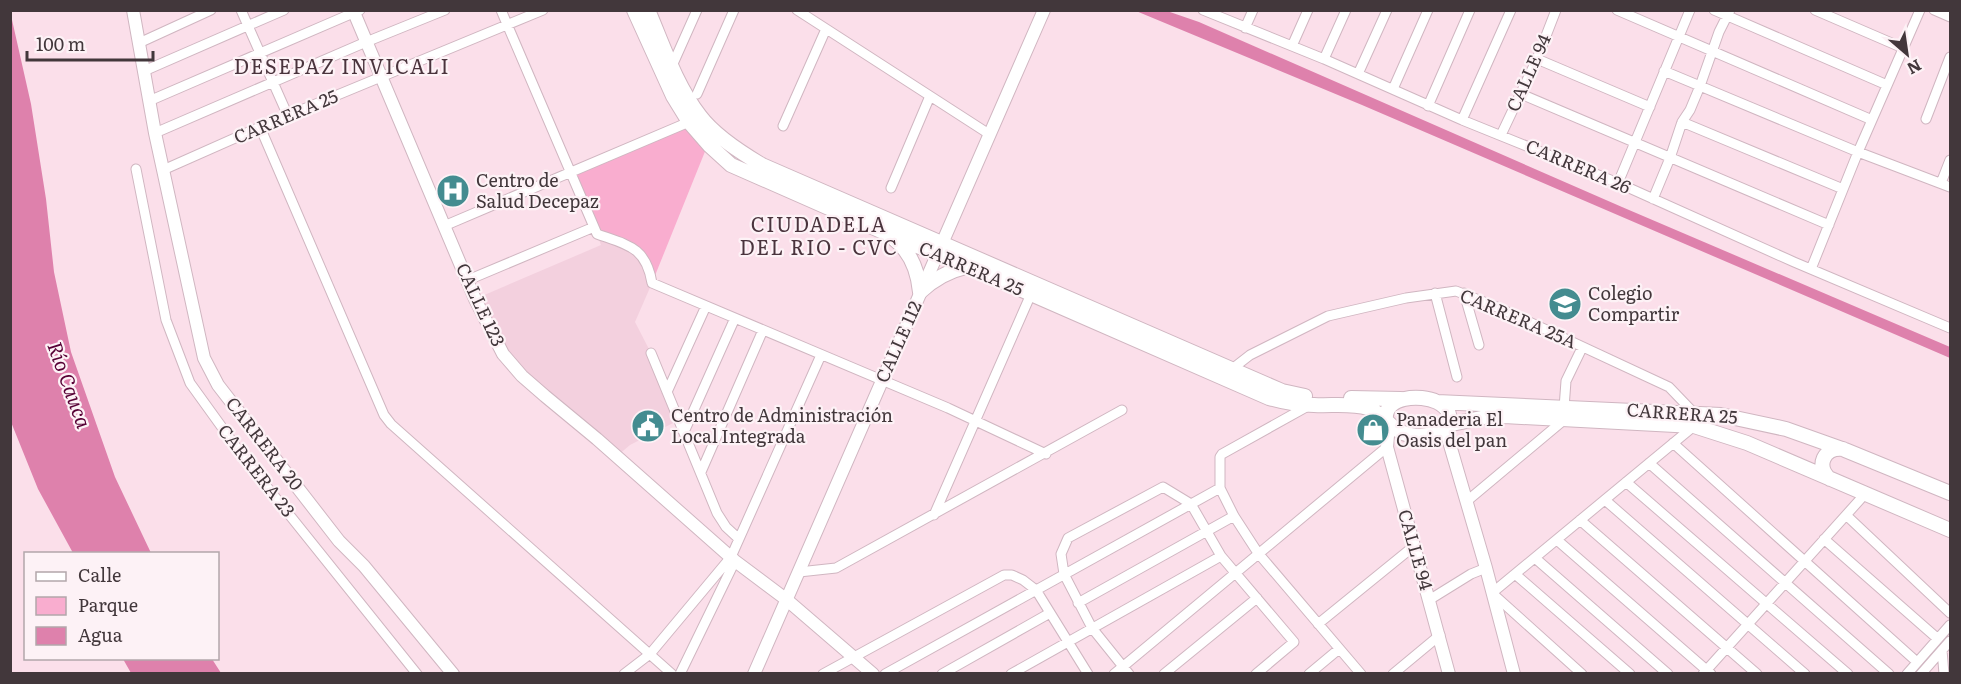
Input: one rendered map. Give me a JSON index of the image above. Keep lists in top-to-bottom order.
{
  "streets": {
    "main road": ["CARRERA 25"],
    "street": [
      "CALLE 94",
      "CARRERA 26",
      "CALLE 123",
      "CARRERA 25A",
      "CALLE 112",
      "CARRERA 20",
      "CARRERA 23"
    ]
  },
  "crossings": [
    ["CALLE 94", "CARRERA 25"],
    ["CALLE 94", "CARRERA 26"],
    ["CARRERA 25", "CALLE 123"],
    ["CARRERA 25", "CARRERA 25A"],
    ["CARRERA 25", "CALLE 112"],
    ["CARRERA 25", "CARRERA 20"],
    ["CALLE 123", "CALLE 112"]
  ],
  "districts": ["DESEPAZ INVICALI", "CIUDADELA DEL RIO - CVC"],
  "water": ["Río Cauca"],
  "places": {
    "hospital": ["Centro de Salud Decepaz"],
    "school or university": ["Colegio Compartir"],
    "public building": ["Centro de Administración Local Integrada"],
    "shop": ["Panaderia El Oasis del pan"]
  },
  "legend": ["Calle", "Parque", "Agua"],
  "scale_bar": "100 m",
  "north": "bottom right"
}
